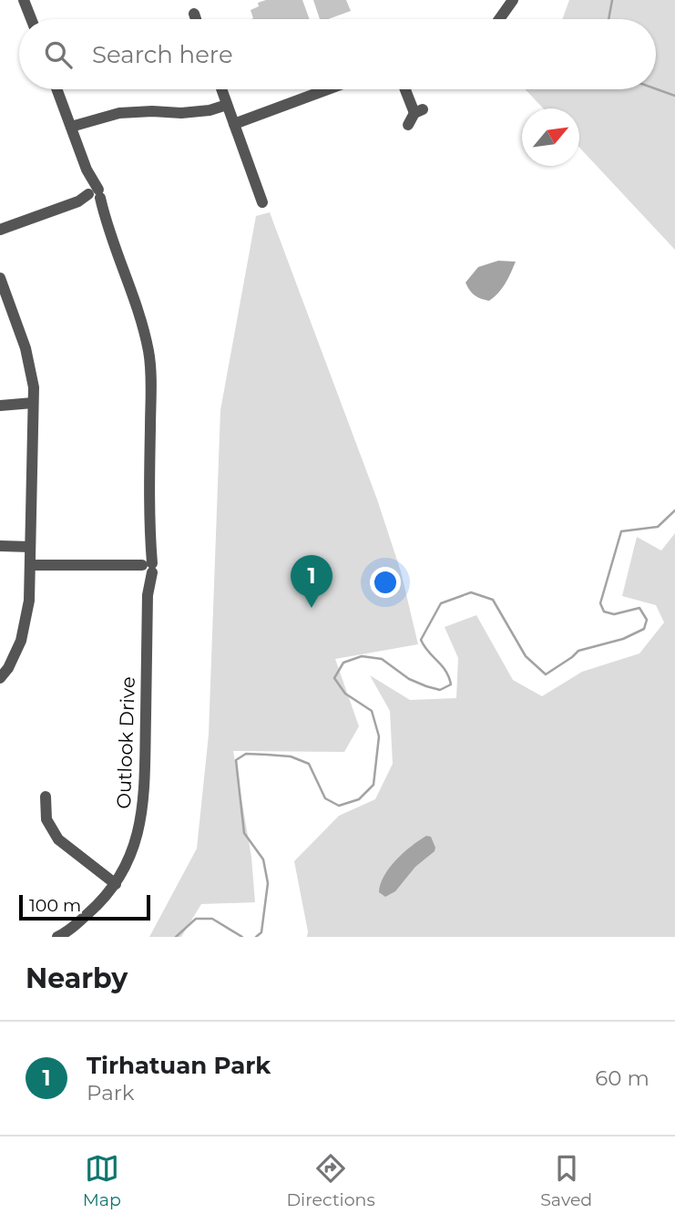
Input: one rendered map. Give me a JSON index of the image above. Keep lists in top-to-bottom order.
{
  "streets": {
    "street": ["Outlook Drive"]
  },
  "scale_bar": "100 m",
  "north": "top right",
  "page": {
    "search": "Search here",
    "pins": "1",
    "scale": "100 m",
    "heading": "Nearby",
    "list": [
      {
        "mark": "1",
        "name": "Tirhatuan Park",
        "note": "Park",
        "value": "60 m"
      }
    ],
    "nav": ["Map", "Directions", "Saved"]
  }
}
